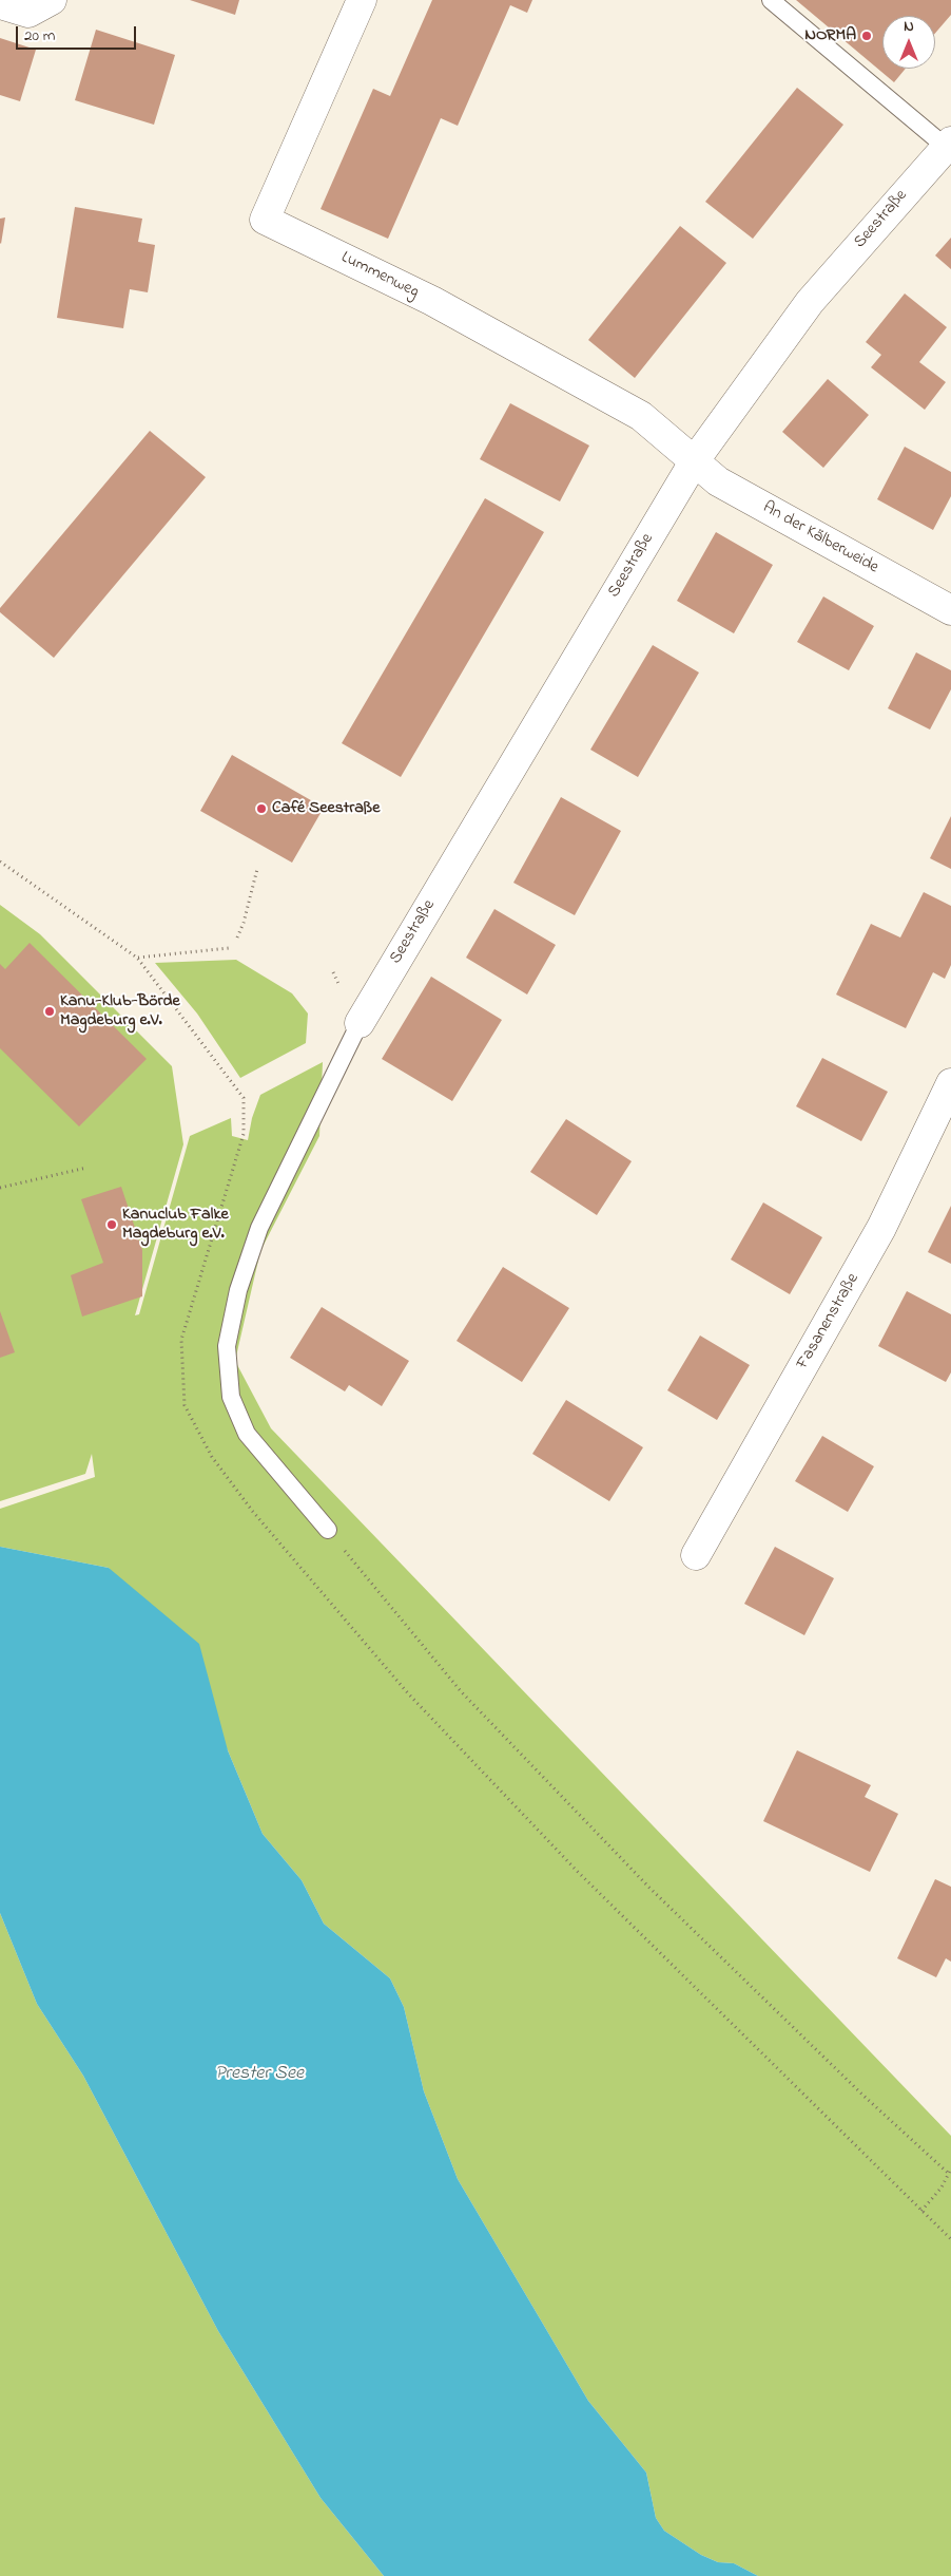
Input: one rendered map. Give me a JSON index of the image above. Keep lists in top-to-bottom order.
{
  "streets": {
    "street": [
      "Seestraße",
      "Lummenweg",
      "An der Kälberweide",
      "Fasanenstraße"
    ]
  },
  "crossings": [
    ["Seestraße", "Lummenweg"],
    ["Seestraße", "An der Kälberweide"],
    ["Lummenweg", "An der Kälberweide"]
  ],
  "water": ["Prester See"],
  "places": [
    "NORMA",
    "Café Seestraße",
    "Kanu-Klub-Börde Magdeburg e.V.",
    "Kanuclub Falke Magdeburg e.V."
  ],
  "scale_bar": "20 m",
  "north": "top"
}
